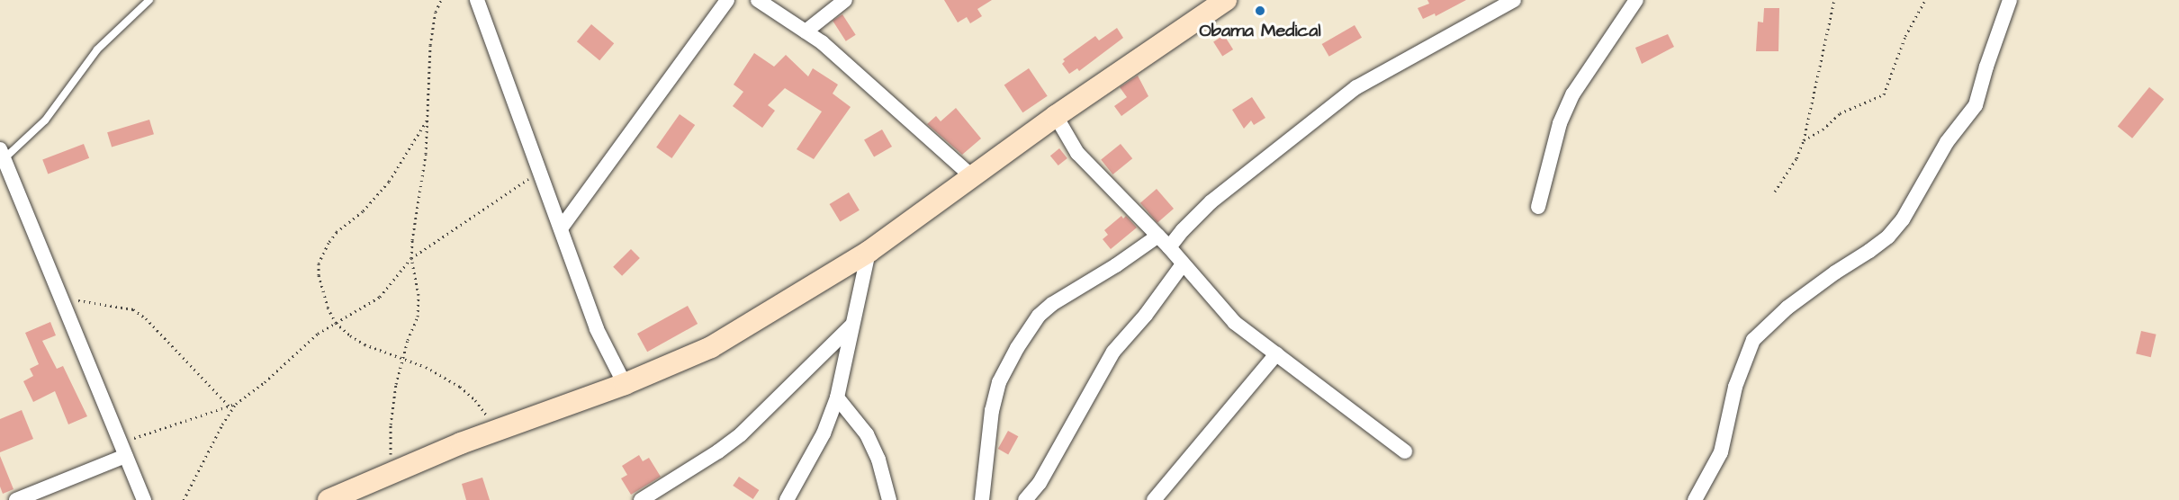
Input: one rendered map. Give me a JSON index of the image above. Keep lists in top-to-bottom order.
{
  "places": ["Obama Medical"]
}
